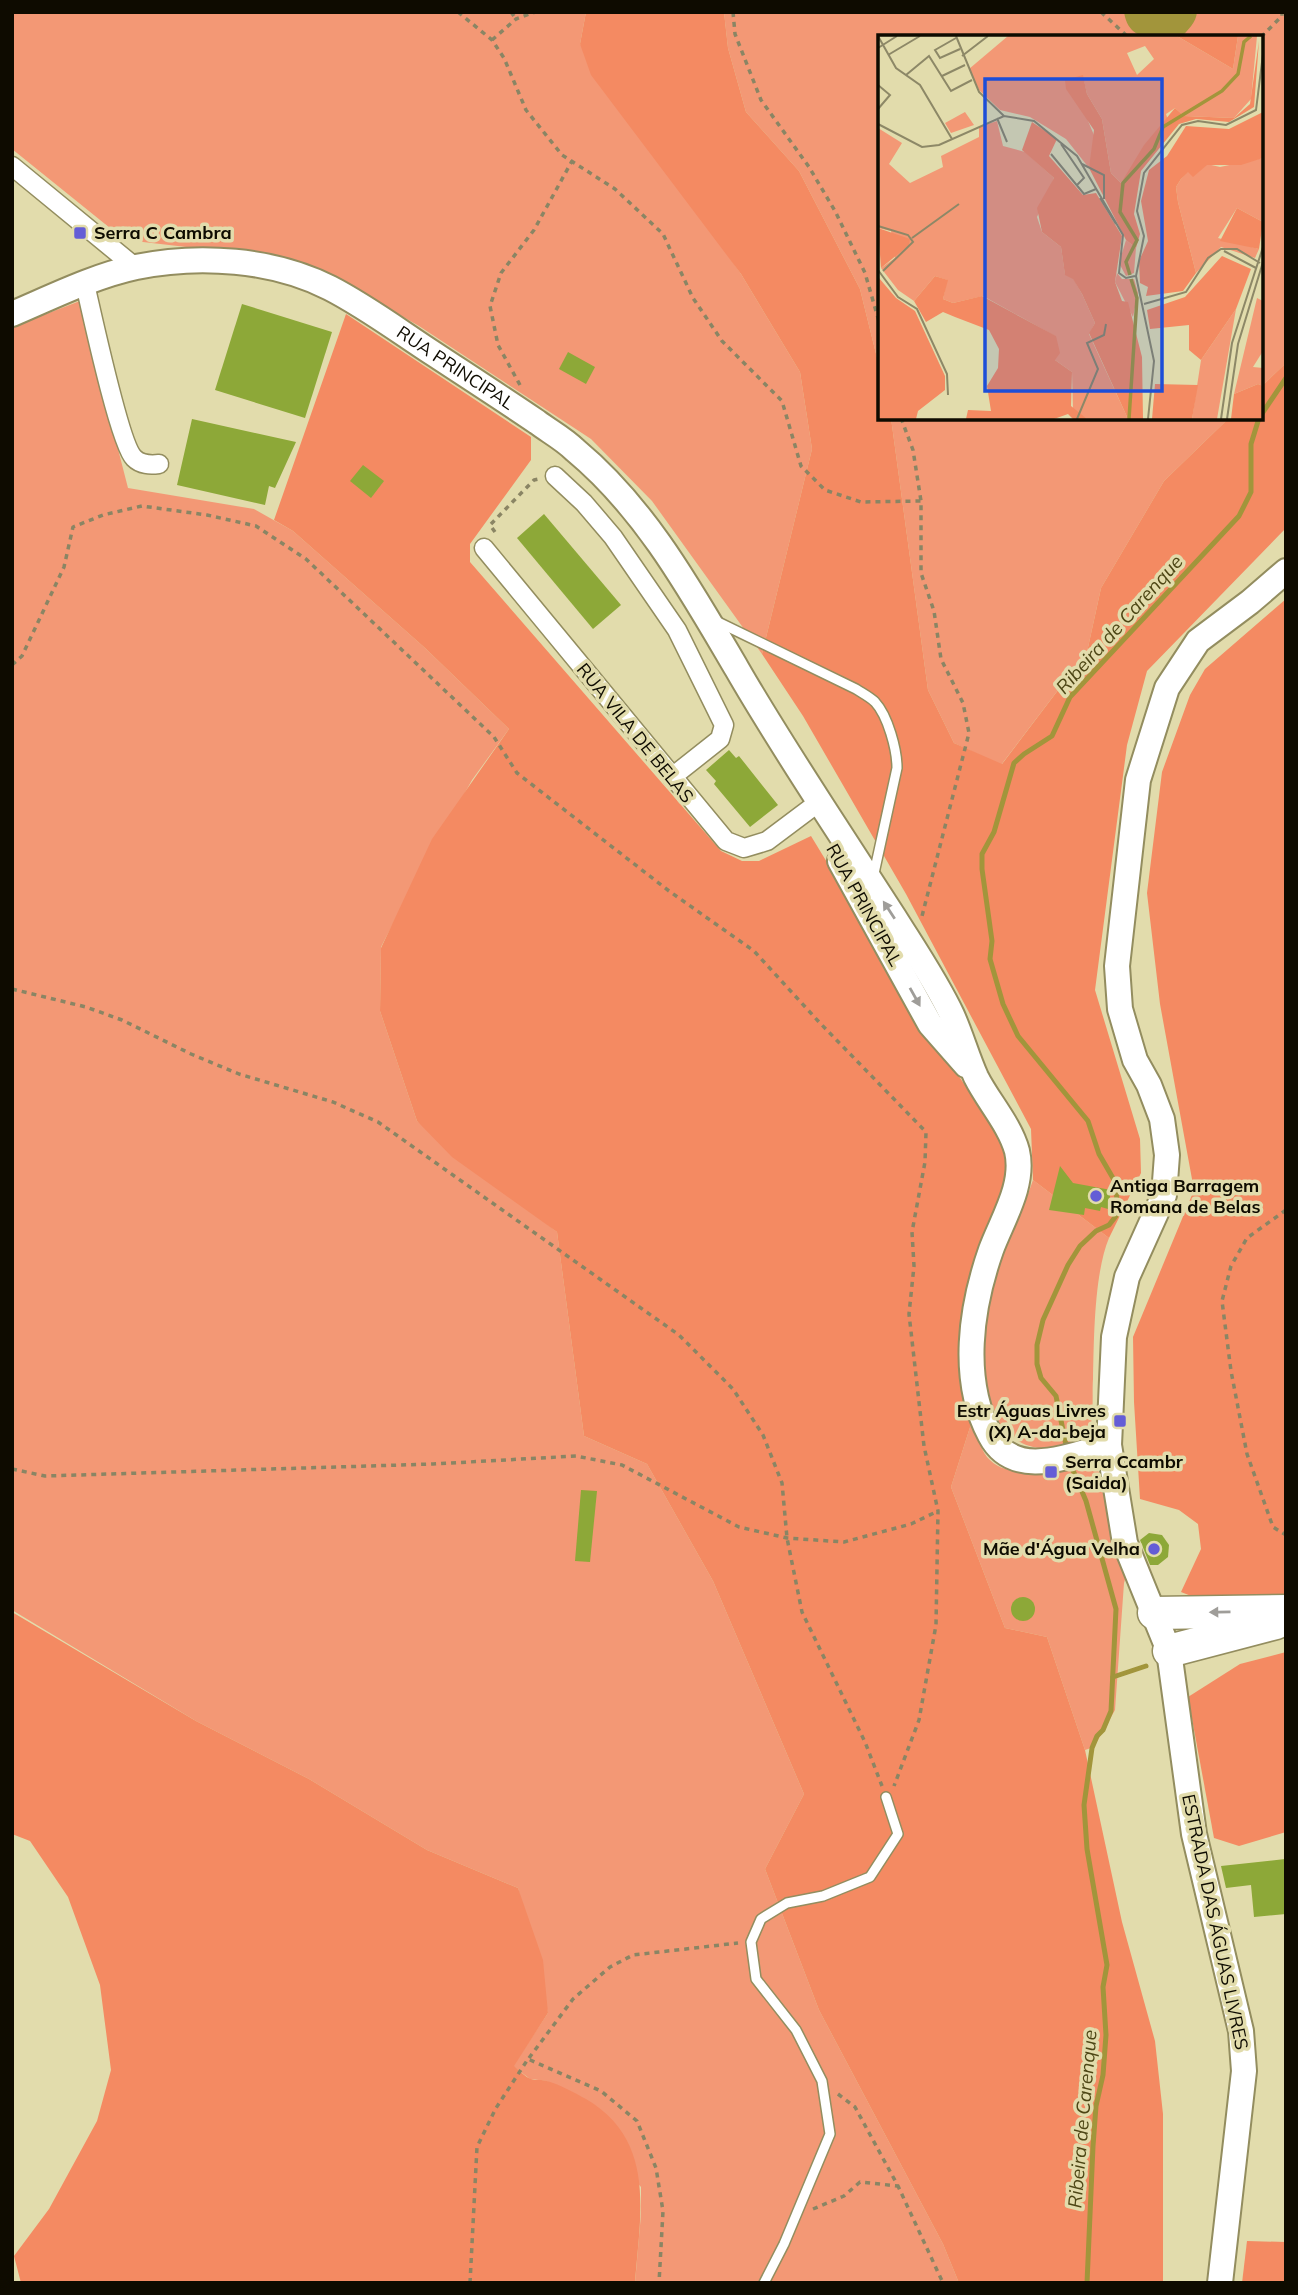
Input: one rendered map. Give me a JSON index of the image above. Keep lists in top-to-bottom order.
{
  "streets": {
    "street": ["RUA PRINCIPAL", "RUA VILA DE BELAS", "ESTRADA DAS ÁGUAS LIVRES"]
  },
  "crossings": [
    ["RUA PRINCIPAL", "RUA VILA DE BELAS"],
    ["RUA PRINCIPAL", "ESTRADA DAS ÁGUAS LIVRES"]
  ],
  "water": ["Ribeira de Carenque"],
  "places": {
    "transit": ["Serra C Cambra", "Estr Águas Livres (X) A-da-beja", "Serra Ccambr (Saida)"],
    "other": ["Antiga Barragem Romana de Belas", "Mãe d'Água Velha"]
  }
}
